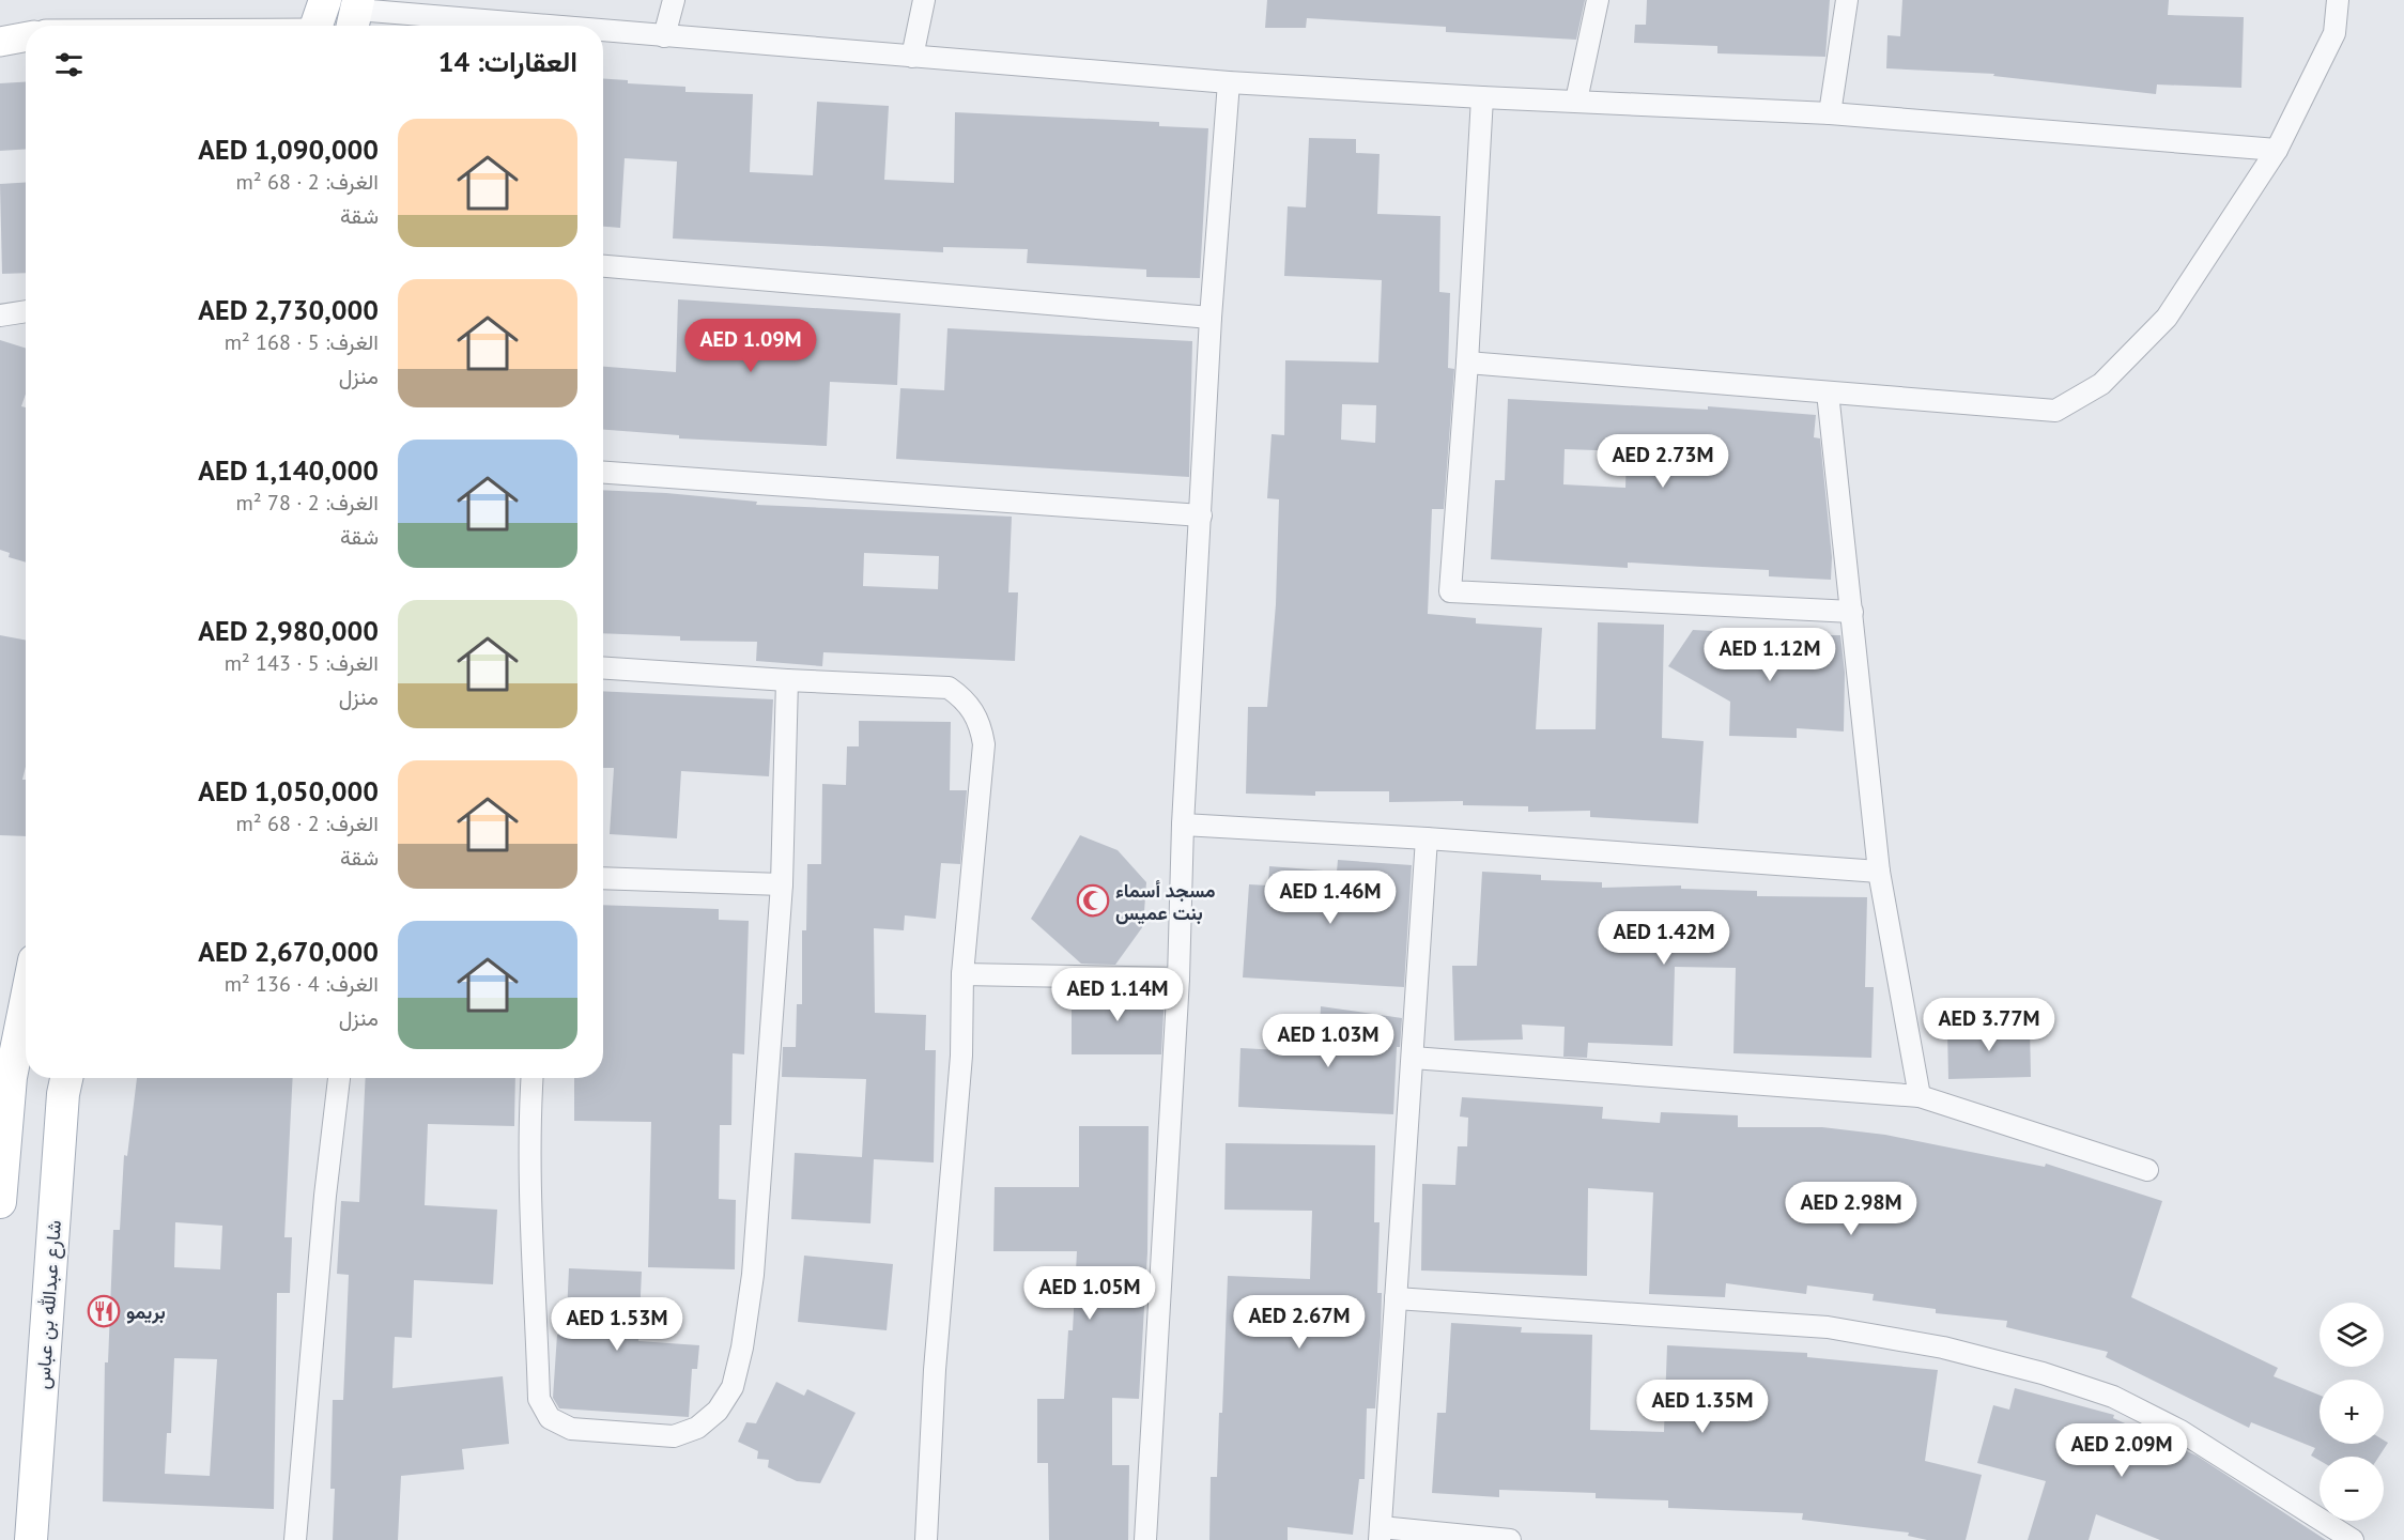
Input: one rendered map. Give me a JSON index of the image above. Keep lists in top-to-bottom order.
{
  "streets": {
    "main road": ["شارع عبدالله بن عباس"]
  },
  "places": {
    "mosque": ["مسجد أسماء بنت عميس"],
    "restaurant": ["بريمو"]
  },
  "page": {
    "heading": "العقارات: 14",
    "list": [
      {
        "name": "AED 1,090,000",
        "note": "الغرف: 2 · 68 m² · شقة"
      },
      {
        "name": "AED 2,730,000",
        "note": "الغرف: 5 · 168 m² · منزل"
      },
      {
        "name": "AED 1,140,000",
        "note": "الغرف: 2 · 78 m² · شقة"
      },
      {
        "name": "AED 2,980,000",
        "note": "الغرف: 5 · 143 m² · منزل"
      },
      {
        "name": "AED 1,050,000",
        "note": "الغرف: 2 · 68 m² · شقة"
      },
      {
        "name": "AED 2,670,000",
        "note": "الغرف: 4 · 136 m² · منزل"
      }
    ],
    "price": [
      "AED 1.09M",
      "AED 2.73M",
      "AED 1.12M",
      "AED 1.46M",
      "AED 1.42M",
      "AED 1.14M",
      "AED 3.77M",
      "AED 1.03M",
      "AED 2.98M",
      "AED 1.05M",
      "AED 2.67M",
      "AED 1.53M",
      "AED 1.35M",
      "AED 2.09M"
    ],
    "map_buttons": ["+", "−"]
  }
}
